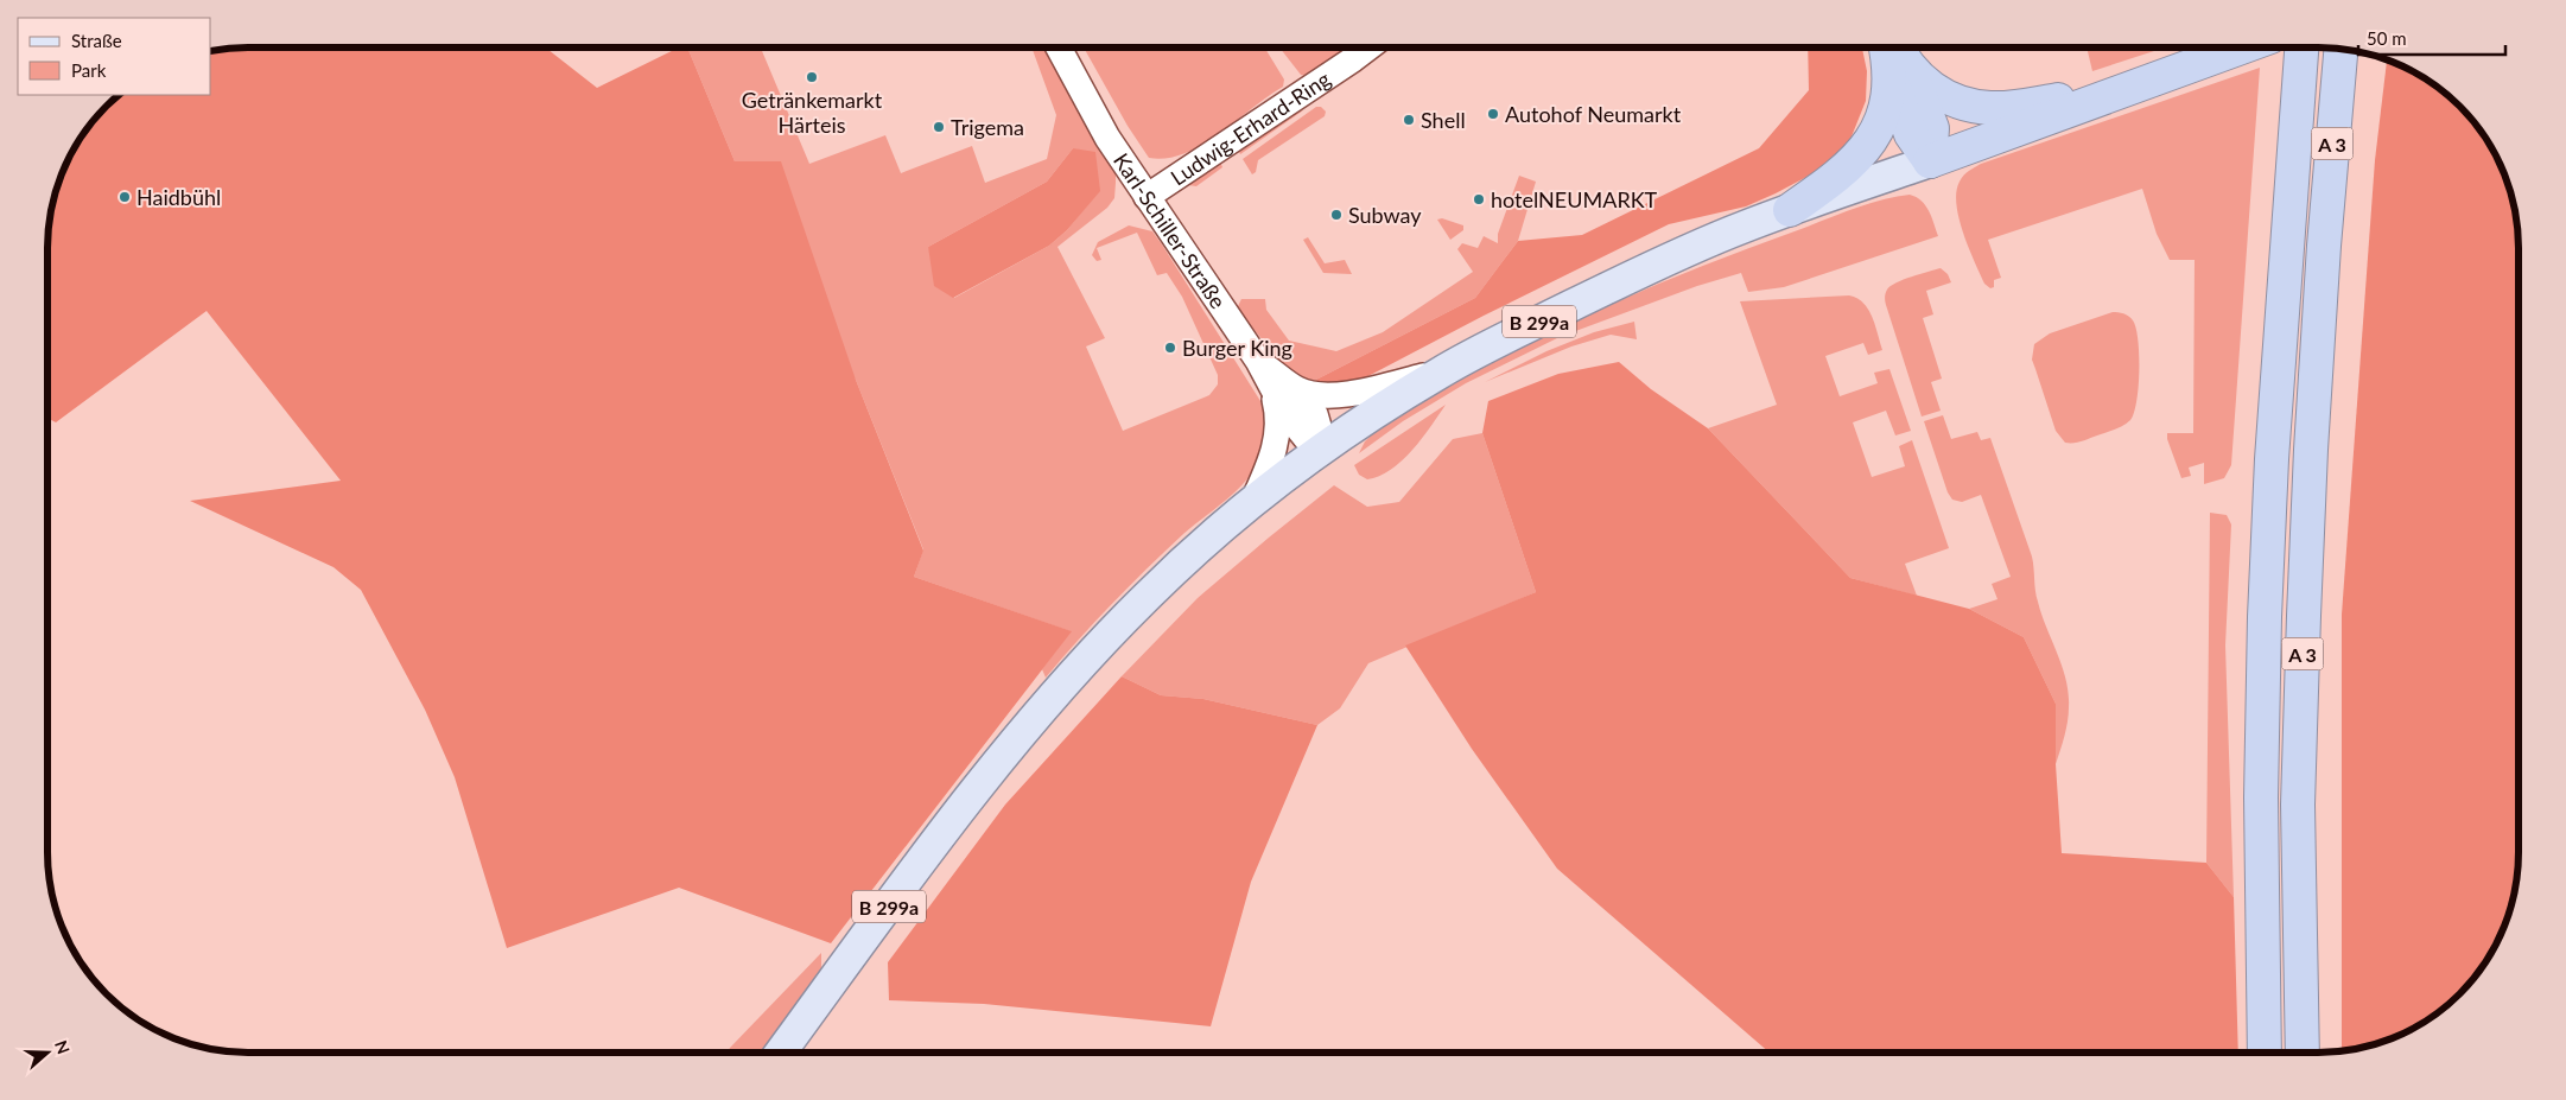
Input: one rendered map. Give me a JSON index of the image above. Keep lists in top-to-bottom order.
{
  "streets": {
    "highway": ["A 3"],
    "main road": ["B 299a"],
    "street": ["Ludwig-Erhard-Ring", "Karl-Schiller-Straße"]
  },
  "crossings": [
    ["Ludwig-Erhard-Ring", "Karl-Schiller-Straße"],
    ["Karl-Schiller-Straße", "B 299a"]
  ],
  "places": [
    "Getränkemarkt Härteis",
    "Autohof Neumarkt",
    "Shell",
    "Trigema",
    "Haidbühl",
    "hotelNEUMARKT",
    "Subway",
    "Burger King"
  ],
  "legend": ["Straße", "Park"],
  "scale_bar": "50 m",
  "north": "right"
}
